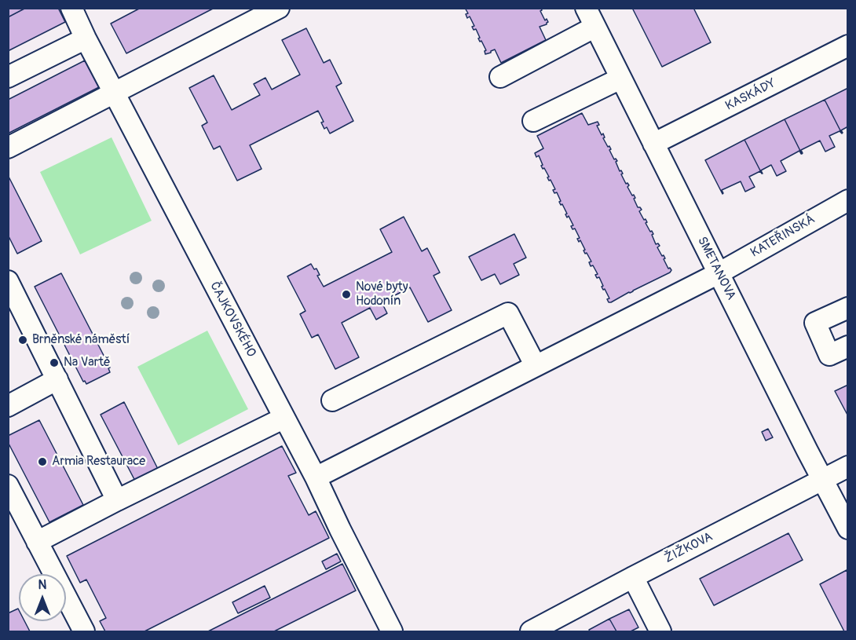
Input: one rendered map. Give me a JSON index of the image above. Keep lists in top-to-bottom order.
{
  "streets": {
    "street": [
      "KASKÁDY",
      "KATEŘINSKÁ",
      "SMETANOVA",
      "ČAJKOVSKÉHO",
      "ŽIŽKOVA"
    ]
  },
  "crossings": [
    ["KASKÁDY", "SMETANOVA"],
    ["KATEŘINSKÁ", "SMETANOVA"],
    ["KATEŘINSKÁ", "ČAJKOVSKÉHO"],
    ["SMETANOVA", "ŽIŽKOVA"]
  ],
  "places": [
    "Nové byty Hodonín",
    "Brněnské náměstí",
    "Na Vartě",
    "Armia Restaurace"
  ],
  "north": "top"
}
